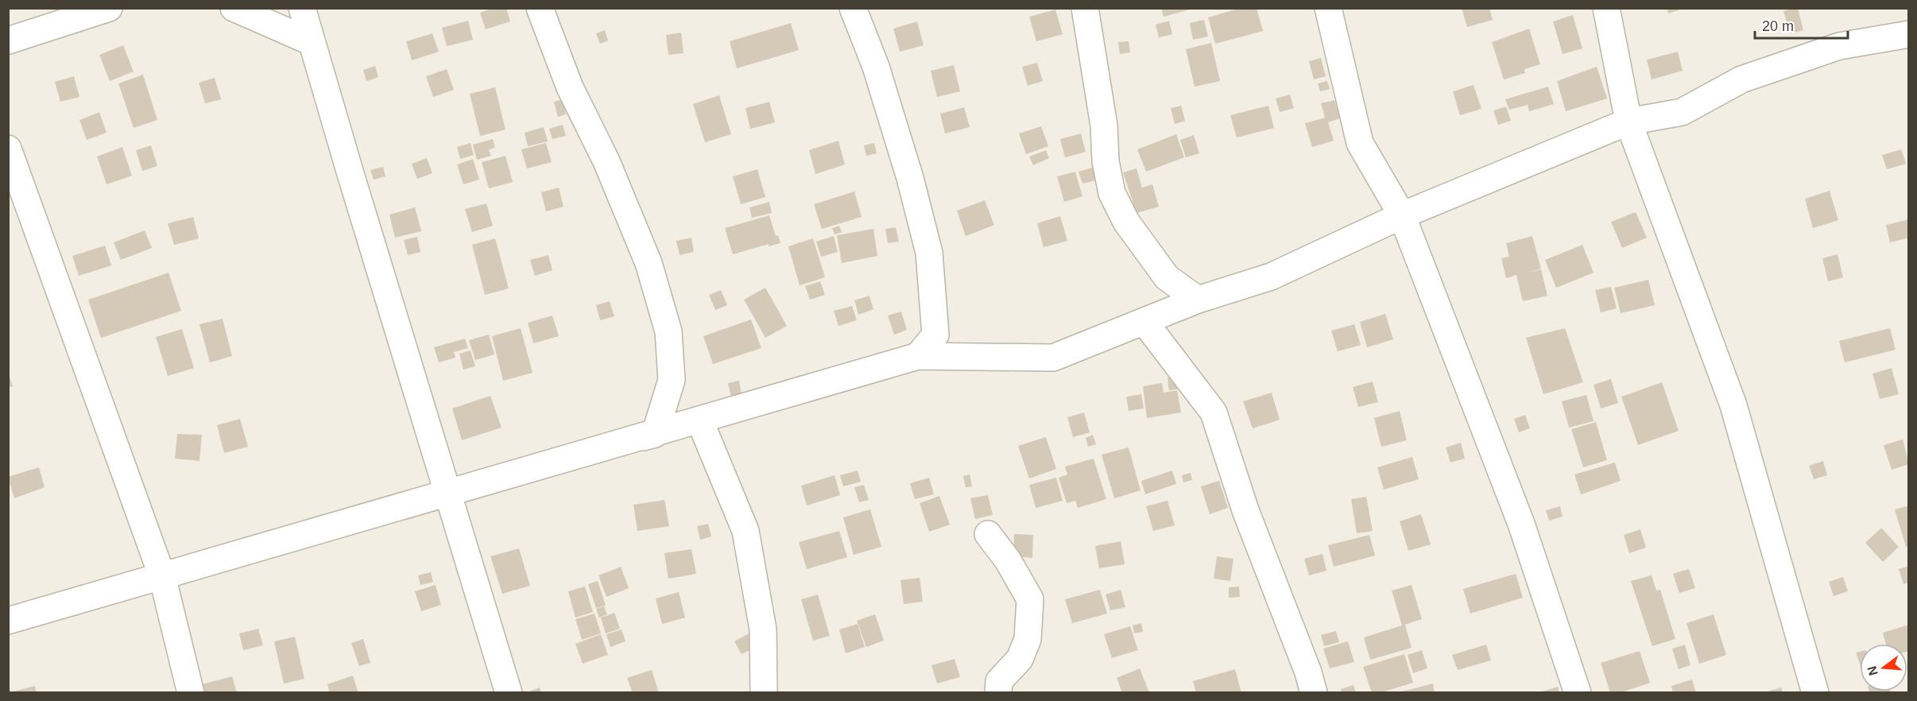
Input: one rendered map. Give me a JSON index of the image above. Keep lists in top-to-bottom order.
{
  "scale_bar": "20 m",
  "north": "left"
}
